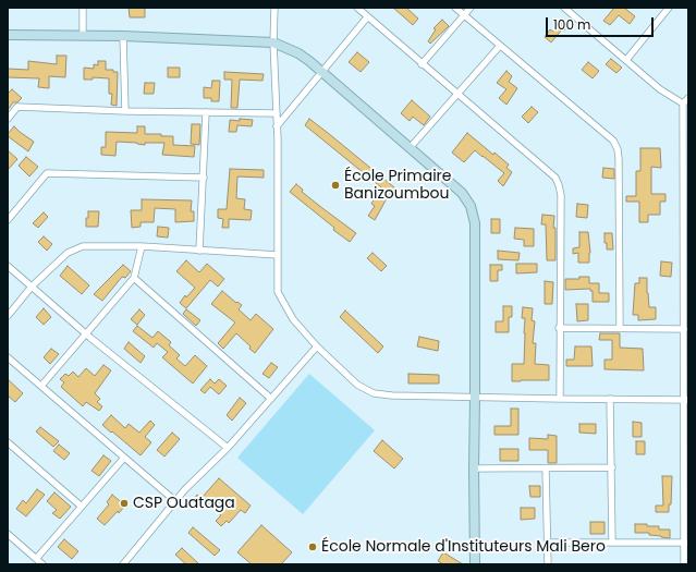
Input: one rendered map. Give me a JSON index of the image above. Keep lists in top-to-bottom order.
{
  "places": ["École Primaire Banizoumbou", "CSP Ouataga", "École Normale d'Instituteurs Mali Bero"],
  "scale_bar": "100 m"
}
